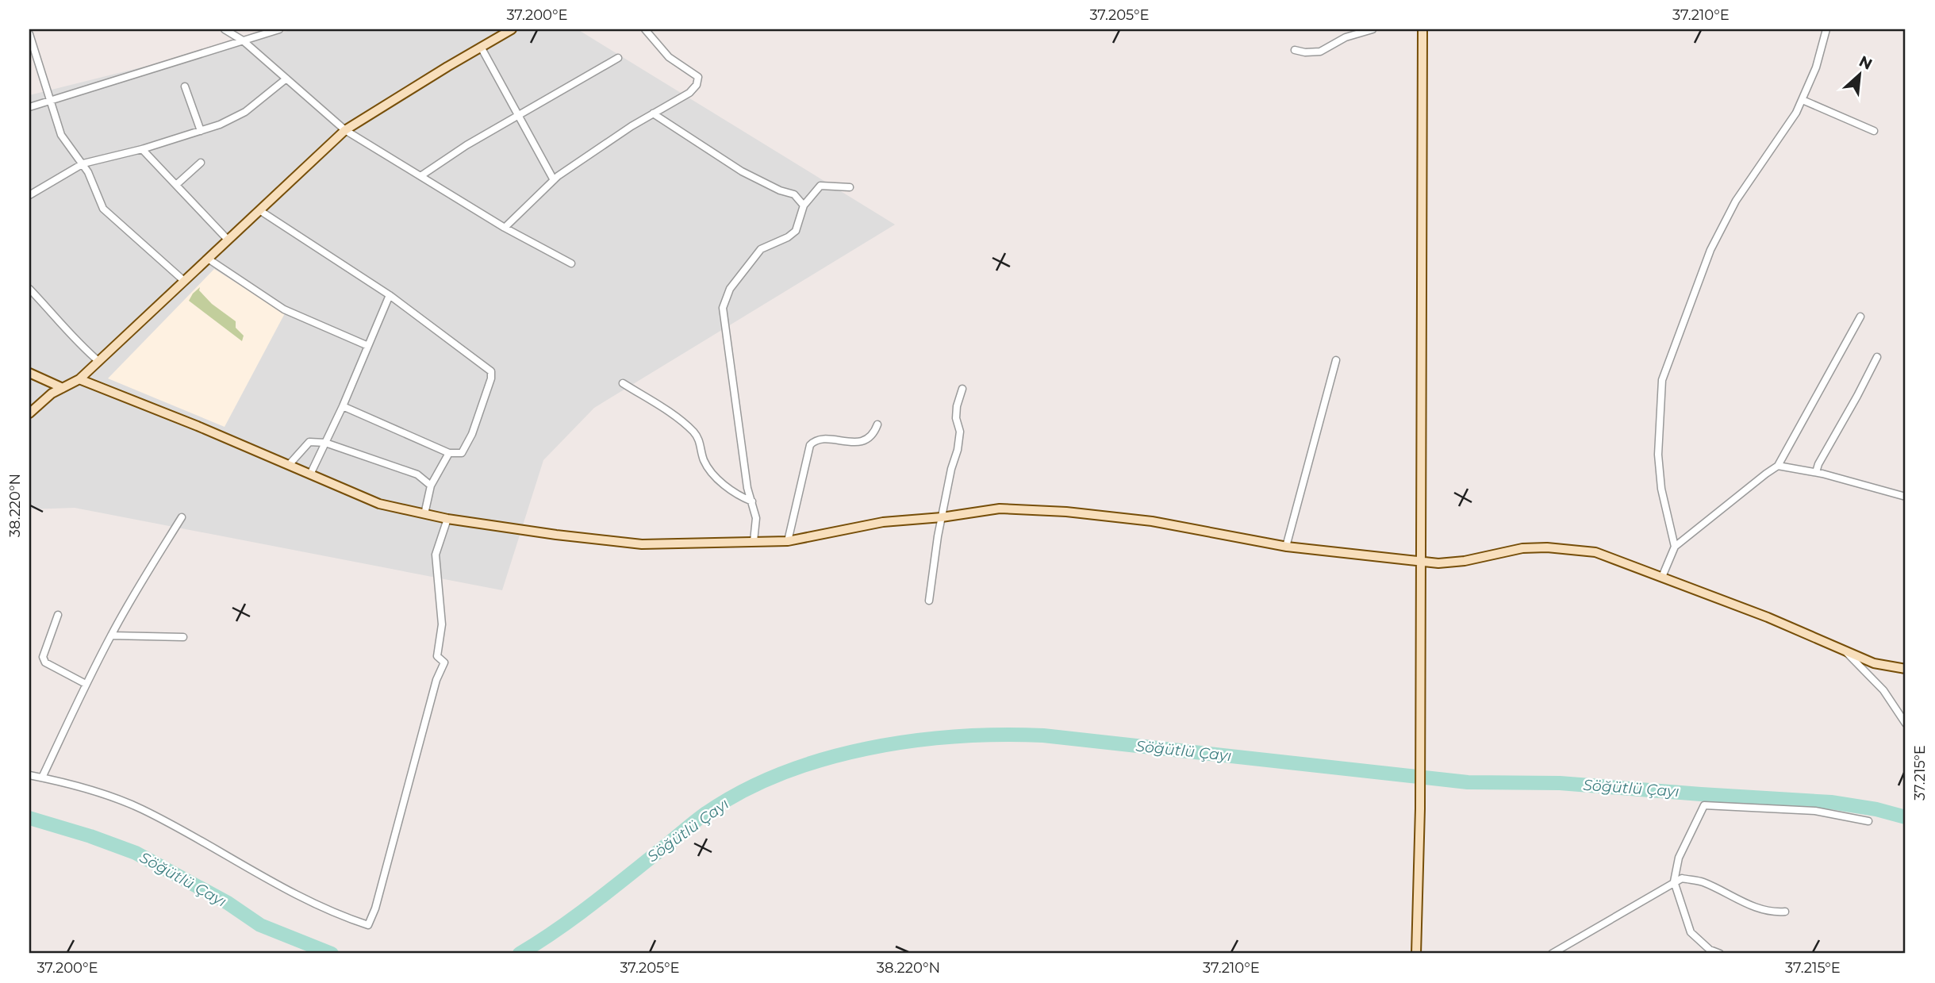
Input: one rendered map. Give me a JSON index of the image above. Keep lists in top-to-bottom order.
{
  "water": ["Söğütlü Çayı"],
  "north": "top right",
  "coordinates": [
    "37.200°E",
    "37.205°E",
    "37.210°E",
    "38.220°N",
    "37.215°E"
  ]
}
